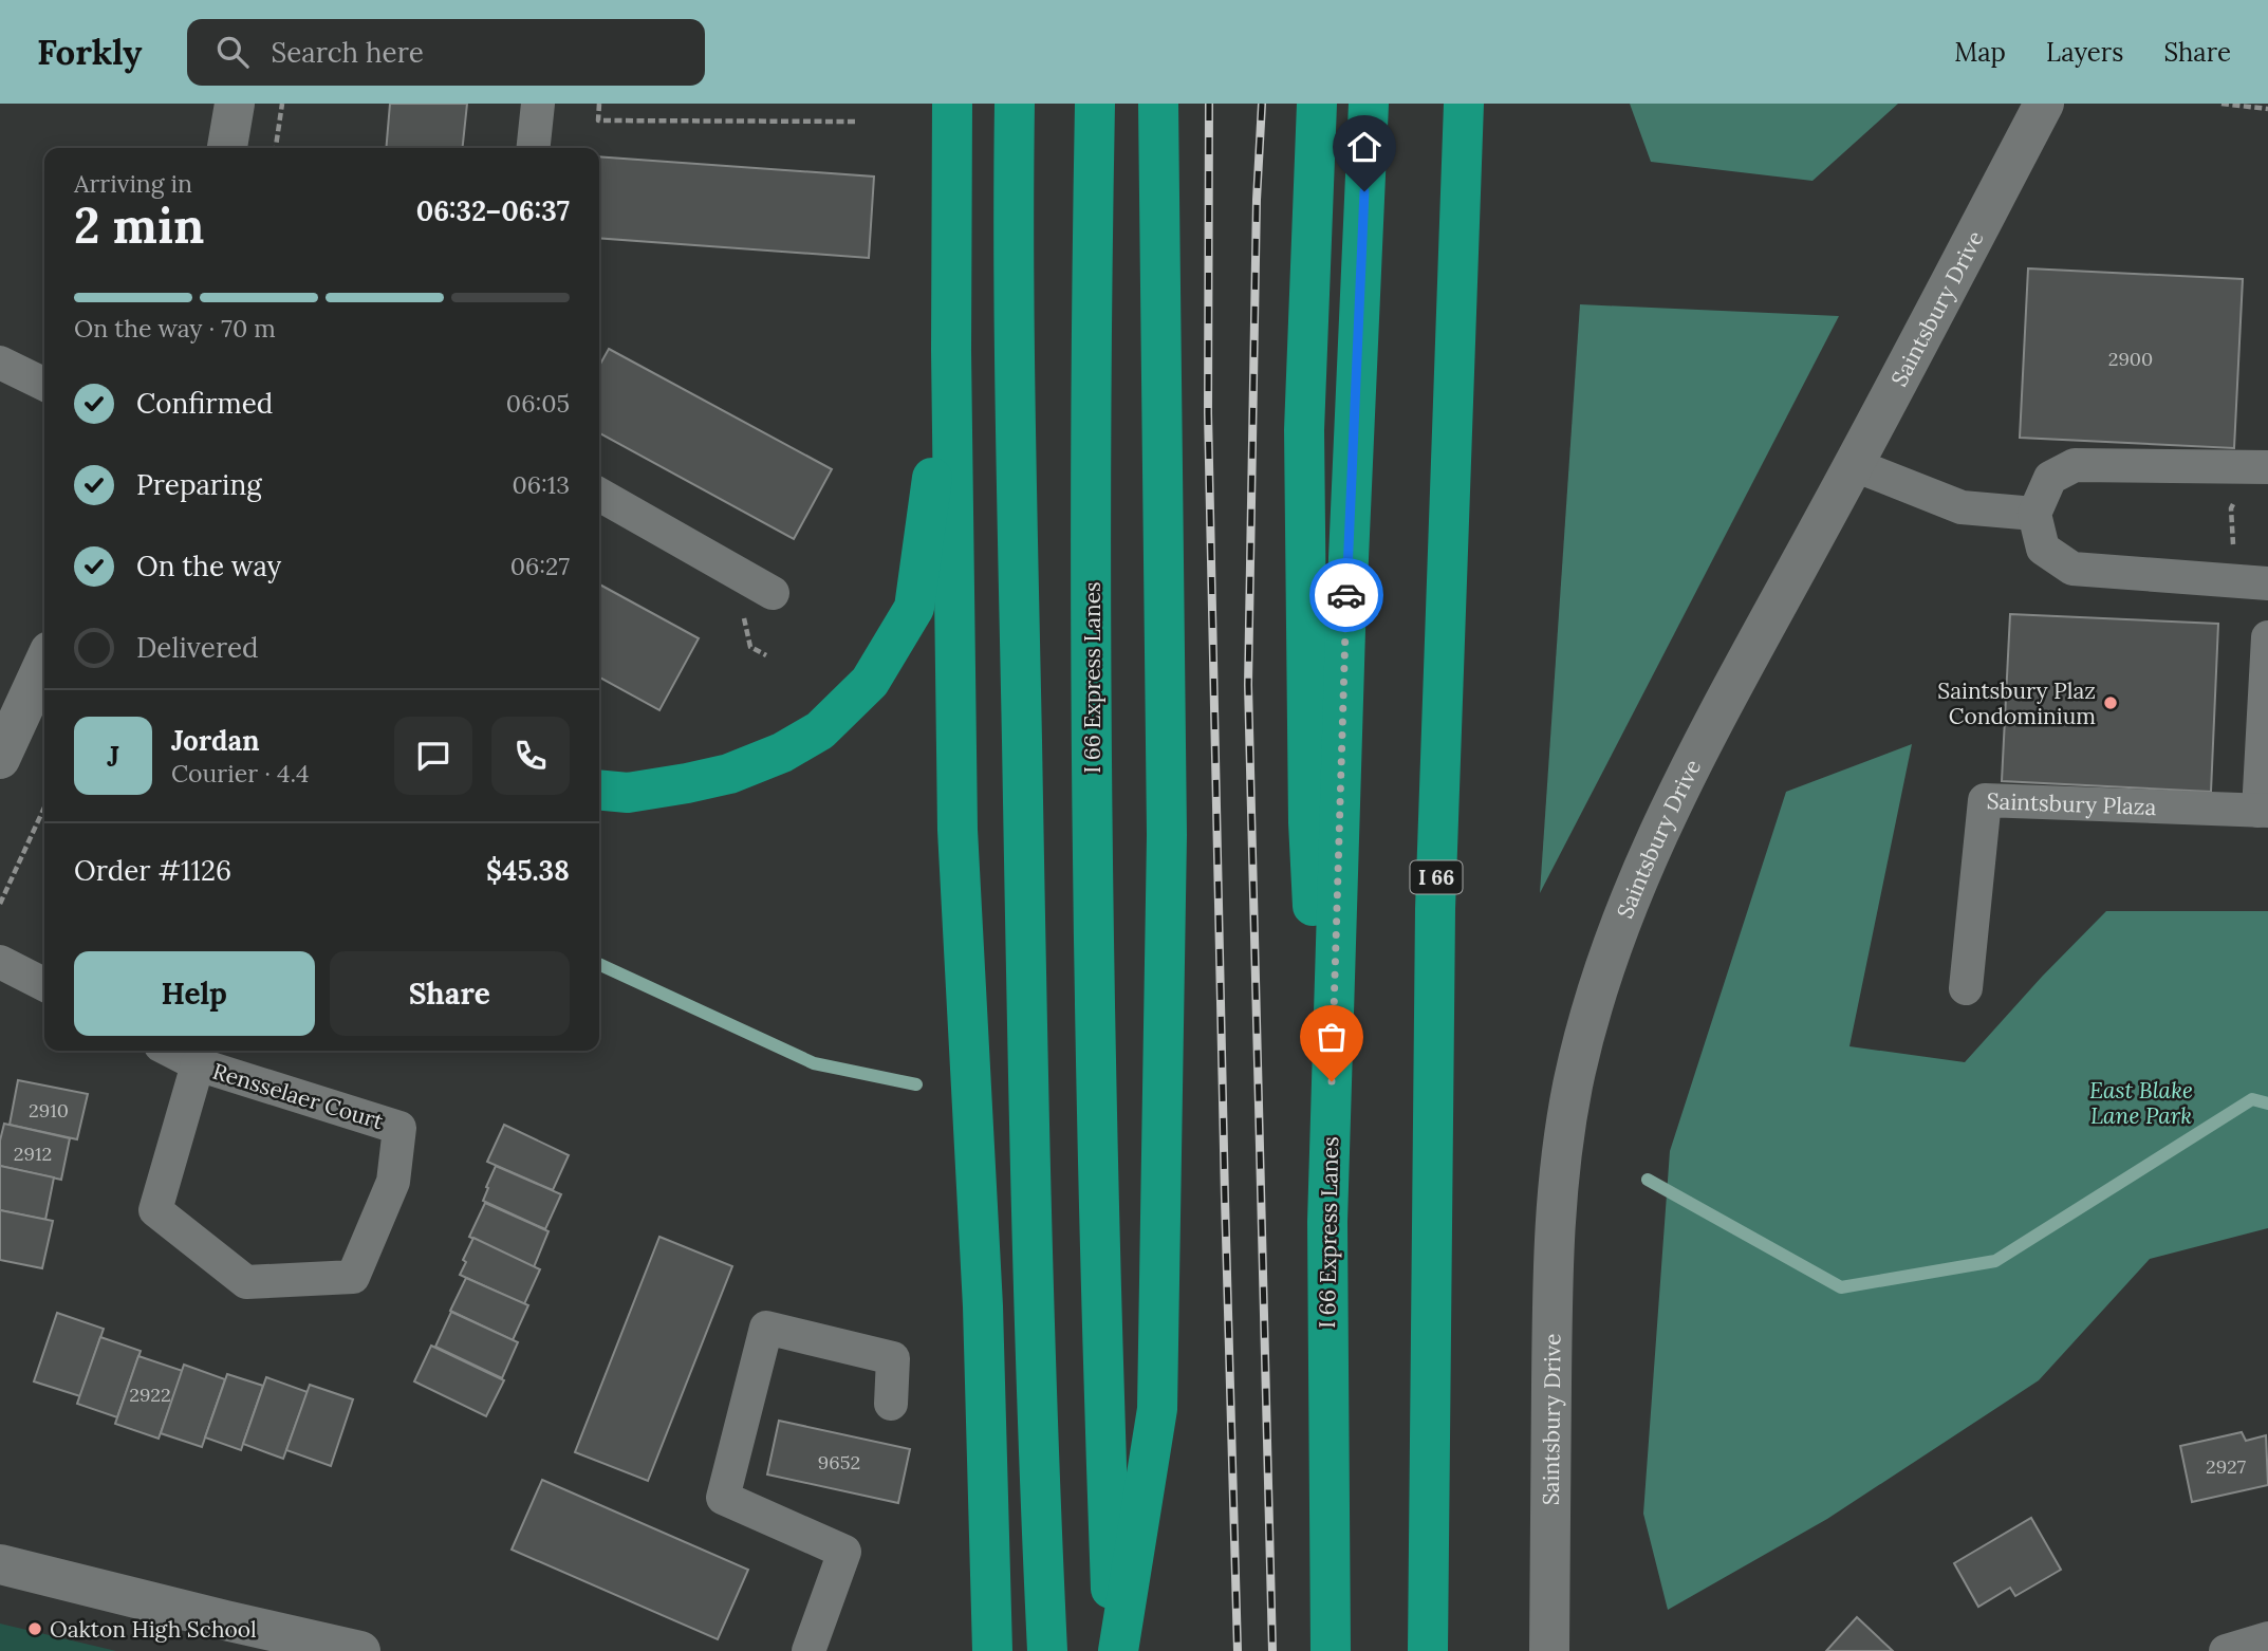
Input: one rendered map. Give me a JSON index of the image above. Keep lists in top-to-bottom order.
{
  "streets": {
    "highway": ["I 66 Express Lanes", "I 66"],
    "street": ["Saintsbury Drive", "Saintsbury Plaza", "Rensselaer Court"]
  },
  "parks": ["East Blake Lane Park"],
  "places": ["Saintsbury Plaz Condominium", "Oakton High School"],
  "house_numbers": [
    "2900",
    "2910",
    "2912",
    "2922",
    "9652",
    "2927"
  ],
  "page": {
    "header": "Forkly",
    "search": "Search here",
    "nav": ["Map", "Layers", "Share"],
    "heading": ["2 min", "Arriving in", "06:32–06:37"],
    "panel": [
      "Jordan",
      "Courier · 4.4",
      "Order #1126",
      "$45.38"
    ],
    "bar": "On the way · 70 m",
    "list": [
      ["Confirmed", "06:05"],
      ["Preparing", "06:13"],
      ["On the way", "06:27"],
      "Delivered"
    ],
    "round": "J",
    "buttons": ["Help", "Share"]
  }
}
